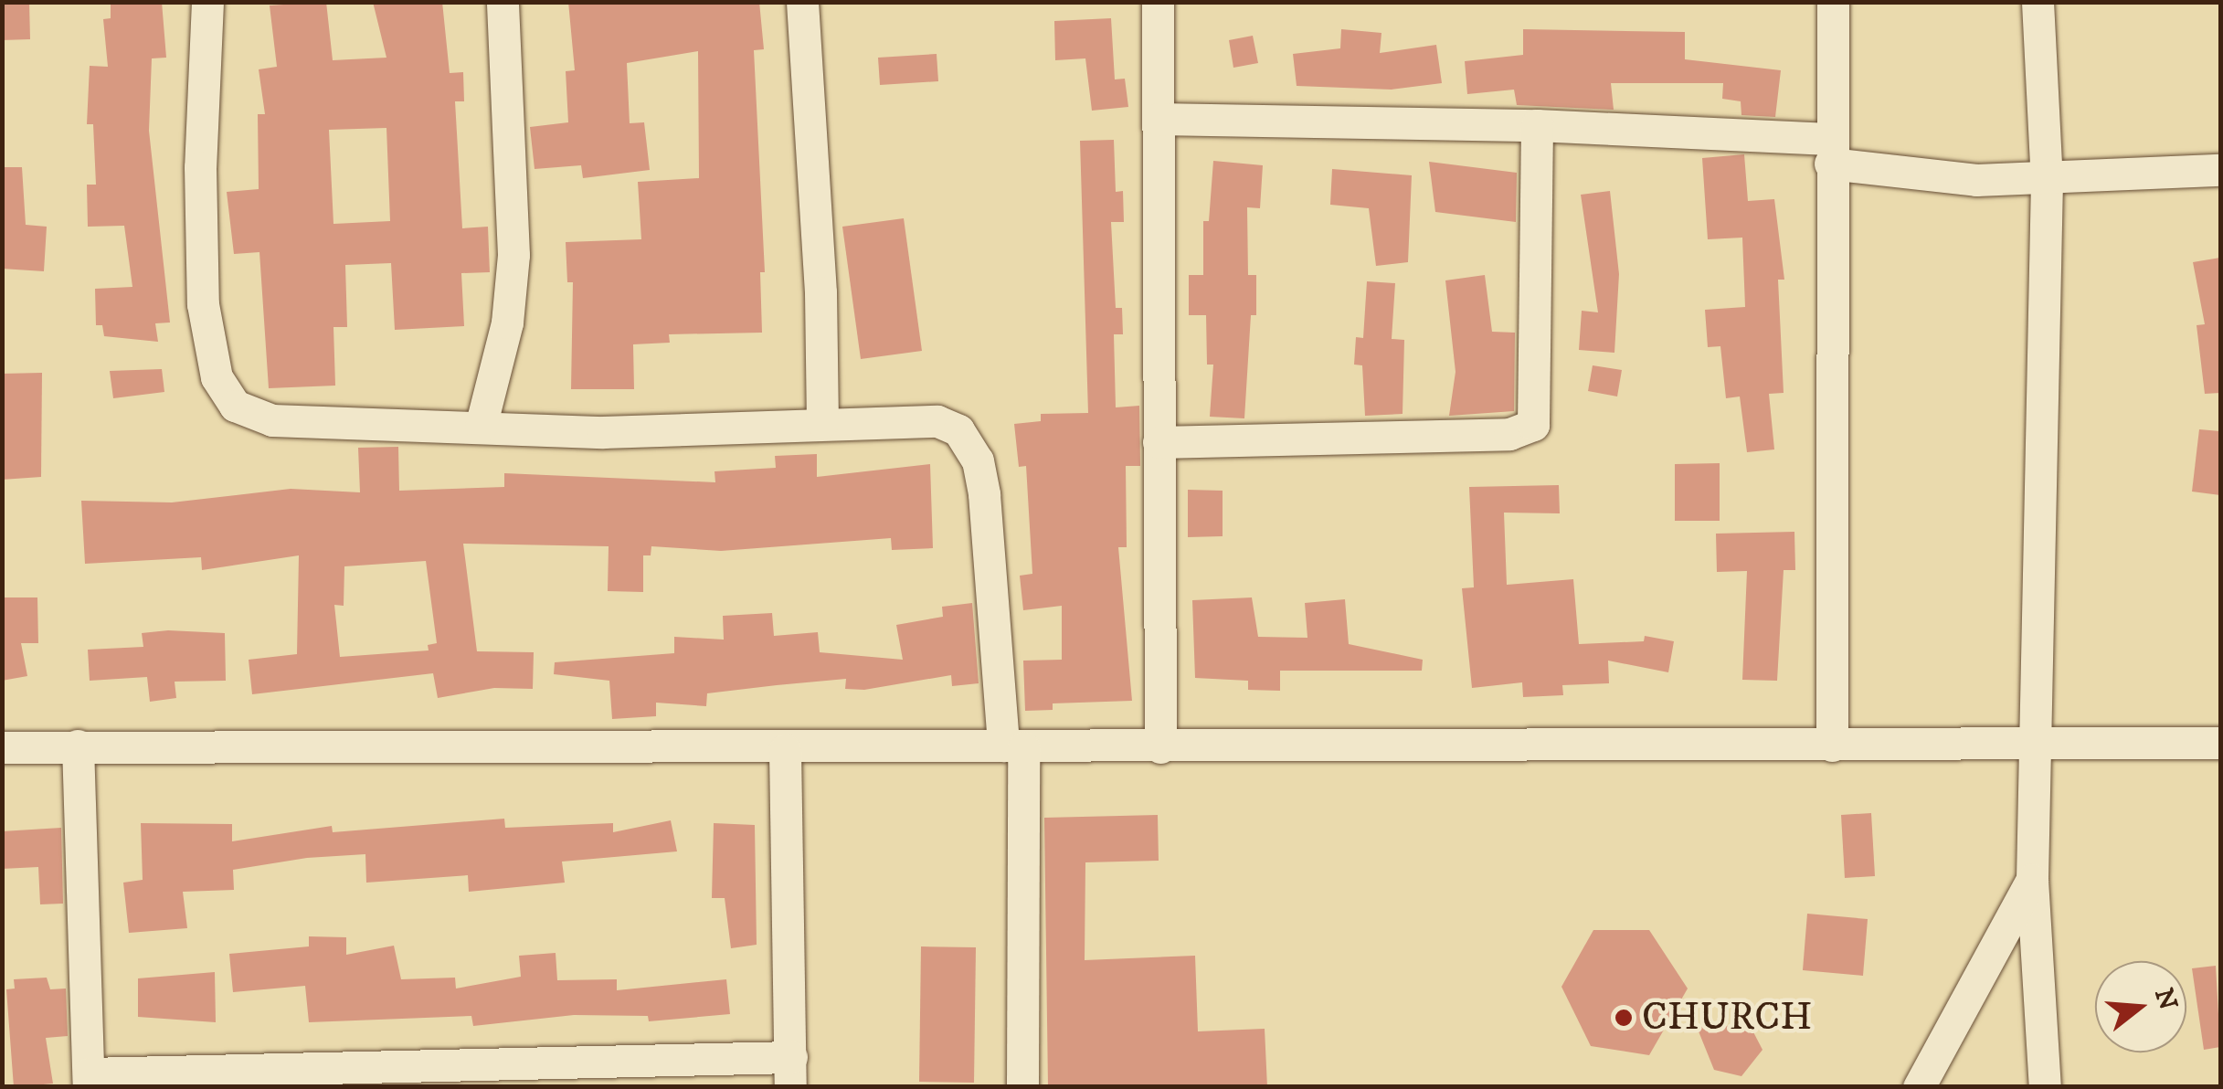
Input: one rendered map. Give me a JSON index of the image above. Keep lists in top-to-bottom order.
{
  "places": ["CHURCH"],
  "north": "right"
}
